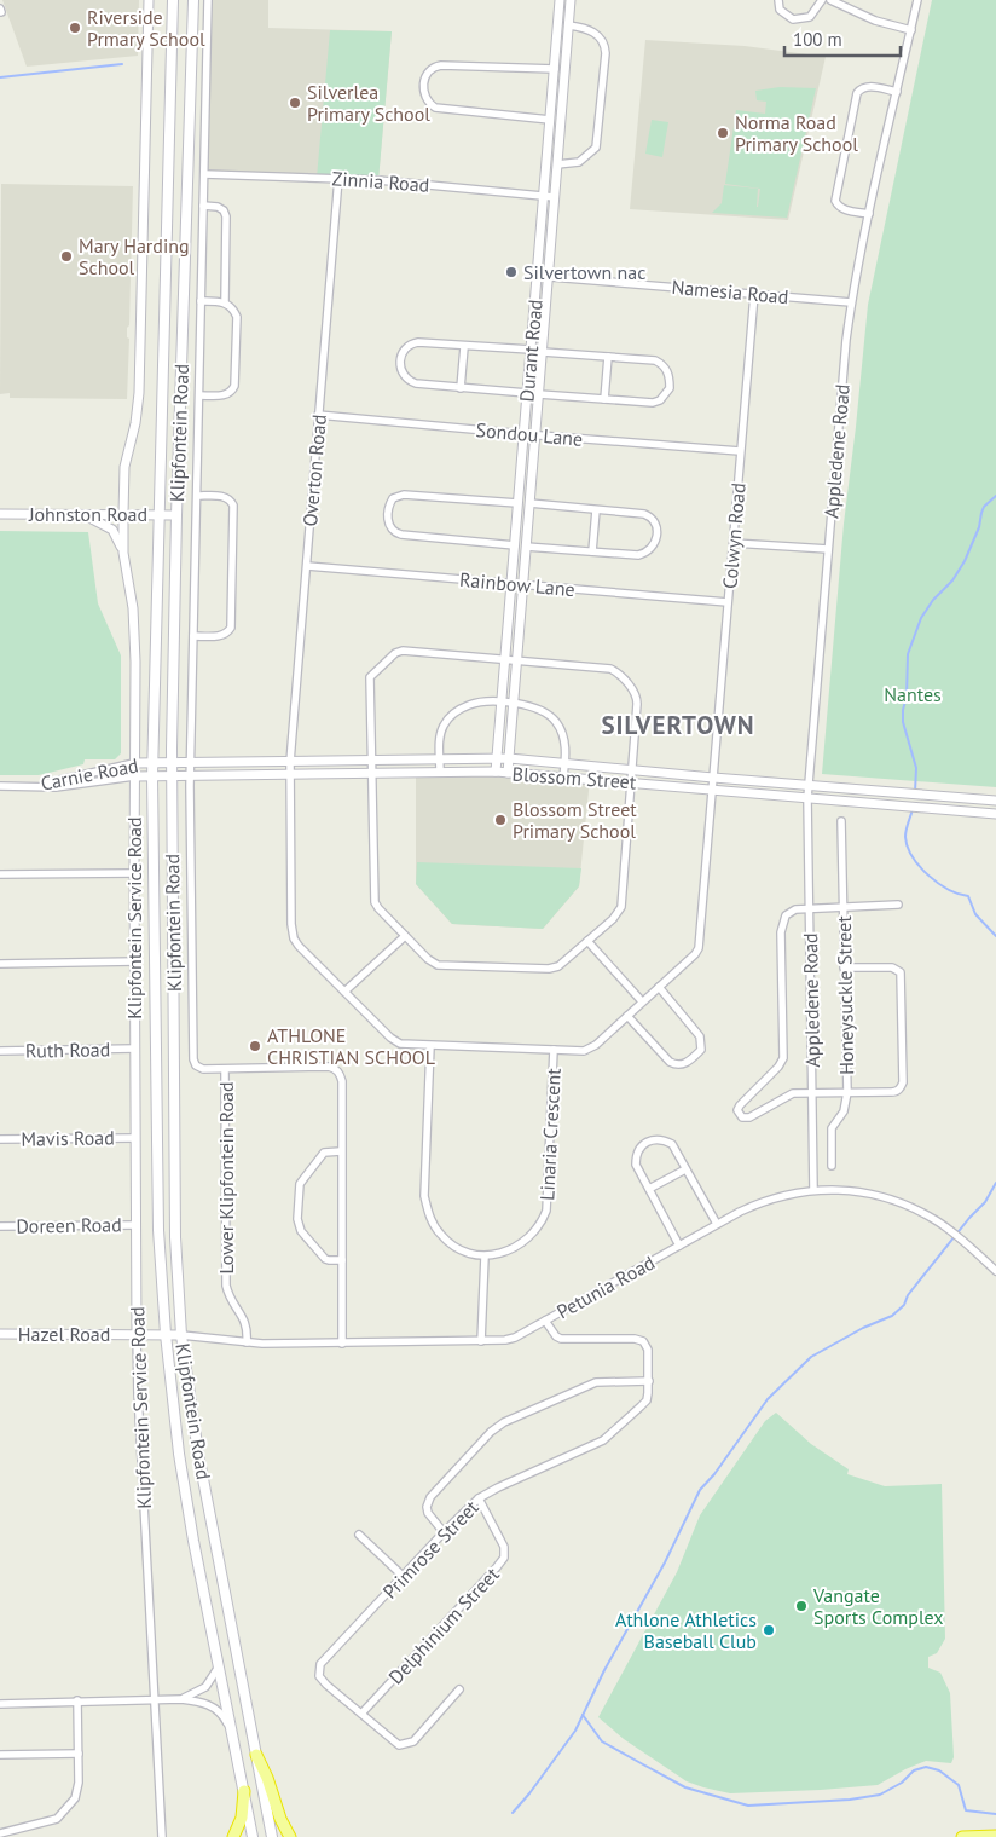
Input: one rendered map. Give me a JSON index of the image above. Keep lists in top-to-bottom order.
{
  "streets": {
    "main road": ["Klipfontein Road"],
    "street": [
      "Zinnia Road",
      "Namesia Road",
      "Durant Road",
      "Sondou Lane",
      "Appledene Road",
      "Overton Road",
      "Johnston Road",
      "Colwyn Road",
      "Rainbow Lane",
      "Carnie Road",
      "Blossom Street",
      "Klipfontein Service Road",
      "Honeysuckle Street",
      "Ruth Road",
      "Linaria Crescent",
      "Mavis Road",
      "Lower Klipfontein Road",
      "Doreen Road",
      "Petunia Road",
      "Hazel Road",
      "Primrose Street",
      "Delphinium Street"
    ]
  },
  "crossings": [
    ["Zinnia Road", "Durant Road"],
    ["Zinnia Road", "Overton Road"],
    ["Zinnia Road", "Lower Klipfontein Road"],
    ["Namesia Road", "Durant Road"],
    ["Namesia Road", "Appledene Road"],
    ["Namesia Road", "Colwyn Road"],
    ["Durant Road", "Sondou Lane"],
    ["Durant Road", "Rainbow Lane"],
    ["Durant Road", "Blossom Street"],
    ["Klipfontein Road", "Johnston Road"],
    ["Klipfontein Road", "Carnie Road"],
    ["Klipfontein Road", "Blossom Street"],
    ["Klipfontein Road", "Petunia Road"],
    ["Klipfontein Road", "Hazel Road"],
    ["Sondou Lane", "Overton Road"],
    ["Sondou Lane", "Colwyn Road"],
    ["Appledene Road", "Blossom Street"],
    ["Appledene Road", "Petunia Road"],
    ["Overton Road", "Colwyn Road"],
    ["Overton Road", "Rainbow Lane"],
    ["Overton Road", "Blossom Street"],
    ["Johnston Road", "Klipfontein Service Road"],
    ["Colwyn Road", "Rainbow Lane"],
    ["Colwyn Road", "Blossom Street"],
    ["Colwyn Road", "Linaria Crescent"],
    ["Carnie Road", "Blossom Street"],
    ["Carnie Road", "Klipfontein Service Road"],
    ["Blossom Street", "Lower Klipfontein Road"],
    ["Klipfontein Service Road", "Ruth Road"],
    ["Klipfontein Service Road", "Mavis Road"],
    ["Klipfontein Service Road", "Doreen Road"],
    ["Klipfontein Service Road", "Hazel Road"],
    ["Lower Klipfontein Road", "Petunia Road"],
    ["Petunia Road", "Hazel Road"],
    ["Petunia Road", "Primrose Street"],
    ["Primrose Street", "Delphinium Street"]
  ],
  "districts": ["SILVERTOWN"],
  "parks": ["Nantes"],
  "places": [
    "Riverside Prmary School",
    "Silverlea Primary School",
    "Norma Road Primary School",
    "Mary Harding School",
    "Silvertown nac",
    "Blossom Street Primary School",
    "ATHLONE CHRISTIAN SCHOOL",
    "Vangate Sports Complex",
    "Athlone Athletics Baseball Club"
  ],
  "scale_bar": "100 m"
}
